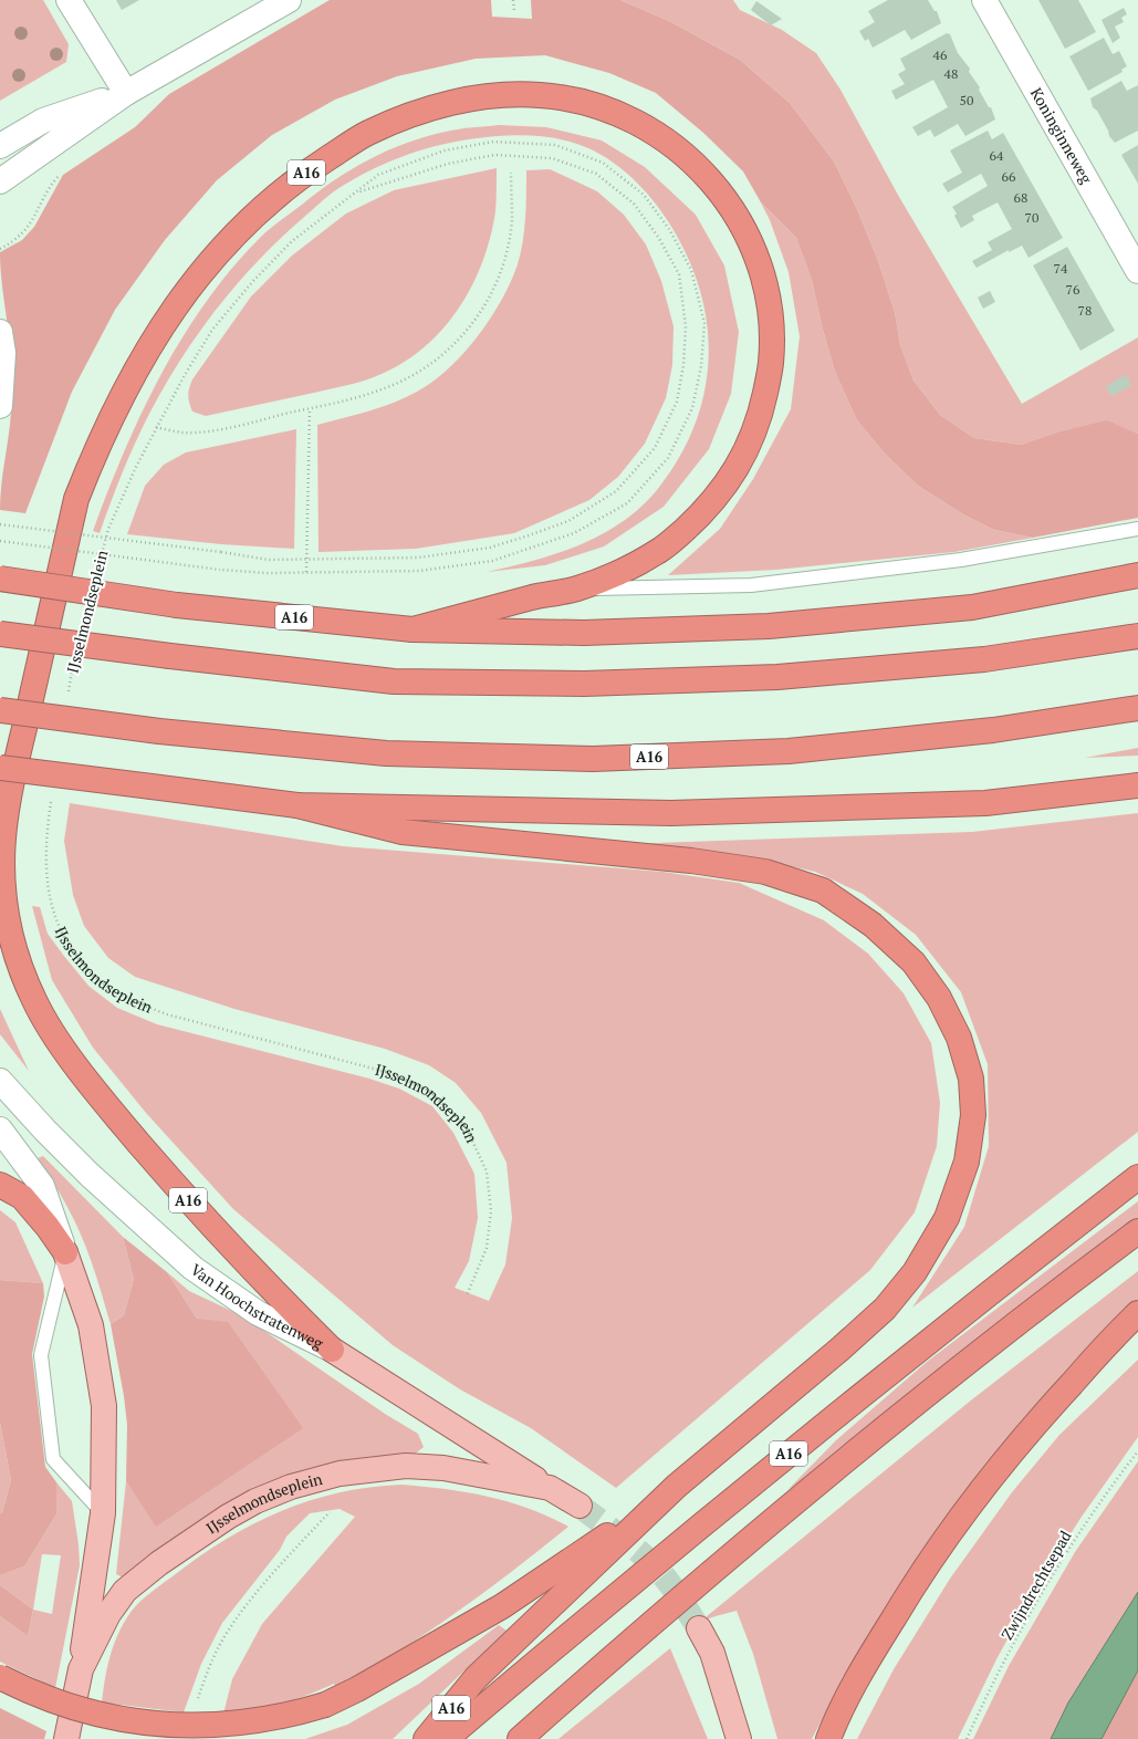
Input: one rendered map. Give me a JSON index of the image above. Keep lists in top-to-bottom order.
{
  "streets": {
    "highway": ["A16"],
    "main road": ["IJsselmondseplein", "Van Hoochstratenweg"],
    "street": ["Koninginneweg"],
    "path": ["Zwijndrechtsepad"]
  },
  "crossings": [
    ["A16", "Van Hoochstratenweg"],
    ["IJsselmondseplein", "Van Hoochstratenweg"]
  ],
  "house_numbers": [
    "46",
    "48",
    "50",
    "64",
    "66",
    "68",
    "70",
    "74",
    "76",
    "78"
  ]
}
